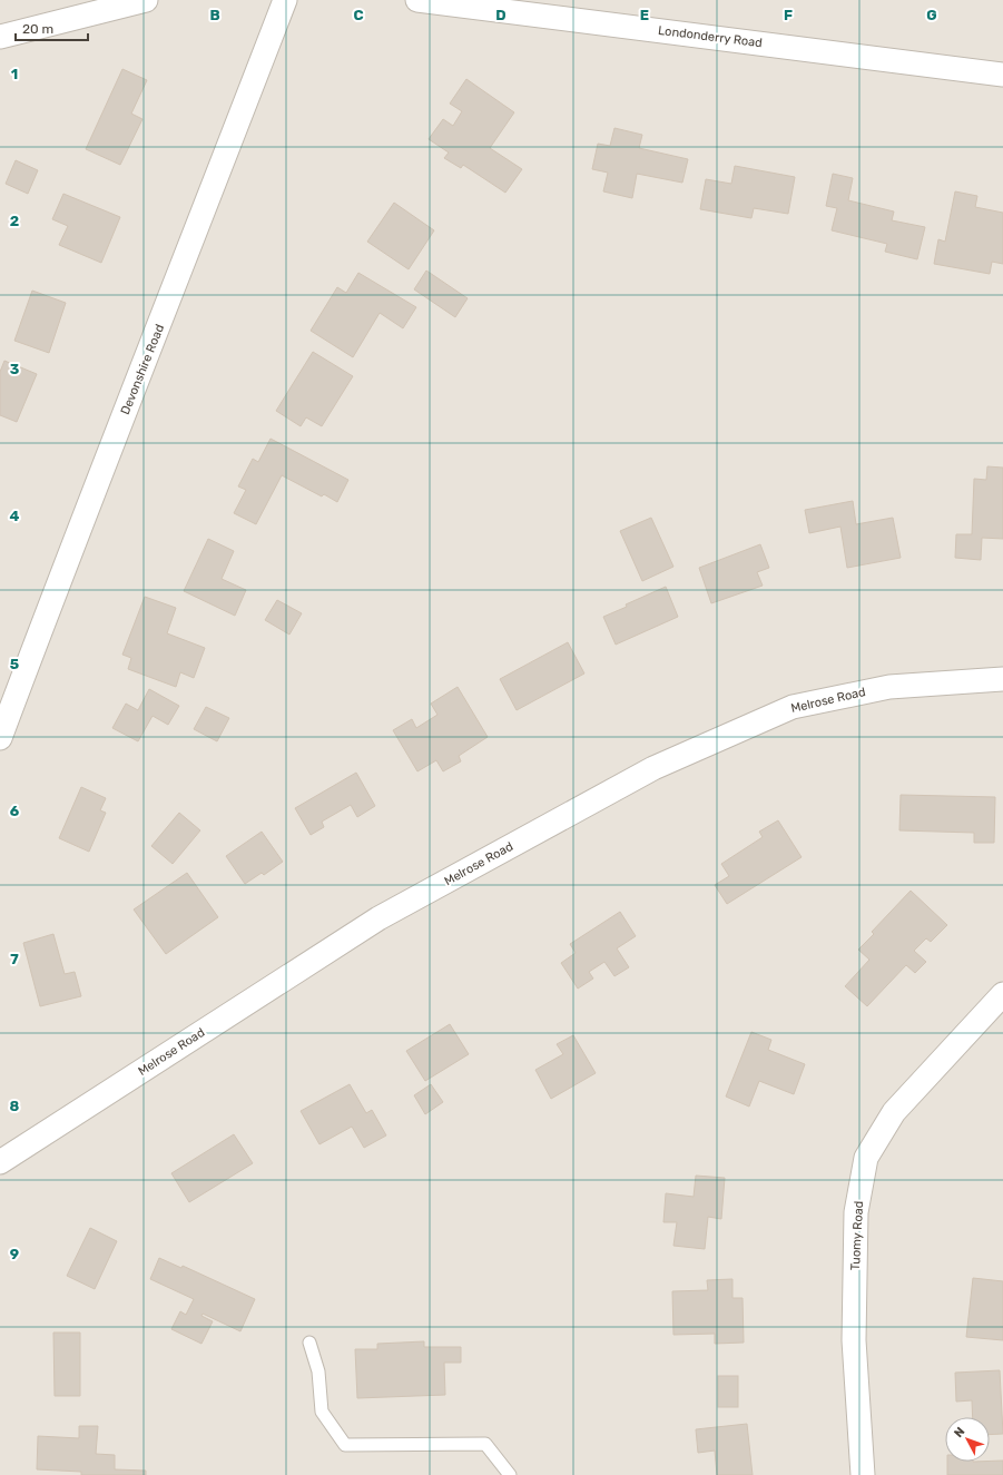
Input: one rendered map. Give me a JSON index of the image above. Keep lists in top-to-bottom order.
{
  "streets": {
    "street": [
      "Londonderry Road",
      "Devonshire Road",
      "Melrose Road",
      "Tuomy Road"
    ]
  },
  "scale_bar": "20 m",
  "north": "top left",
  "grid": {
    "columns": [
      "B",
      "C",
      "D",
      "E",
      "F",
      "G"
    ],
    "rows": [
      "1",
      "2",
      "3",
      "4",
      "5",
      "6",
      "7",
      "8",
      "9"
    ]
  }
}
